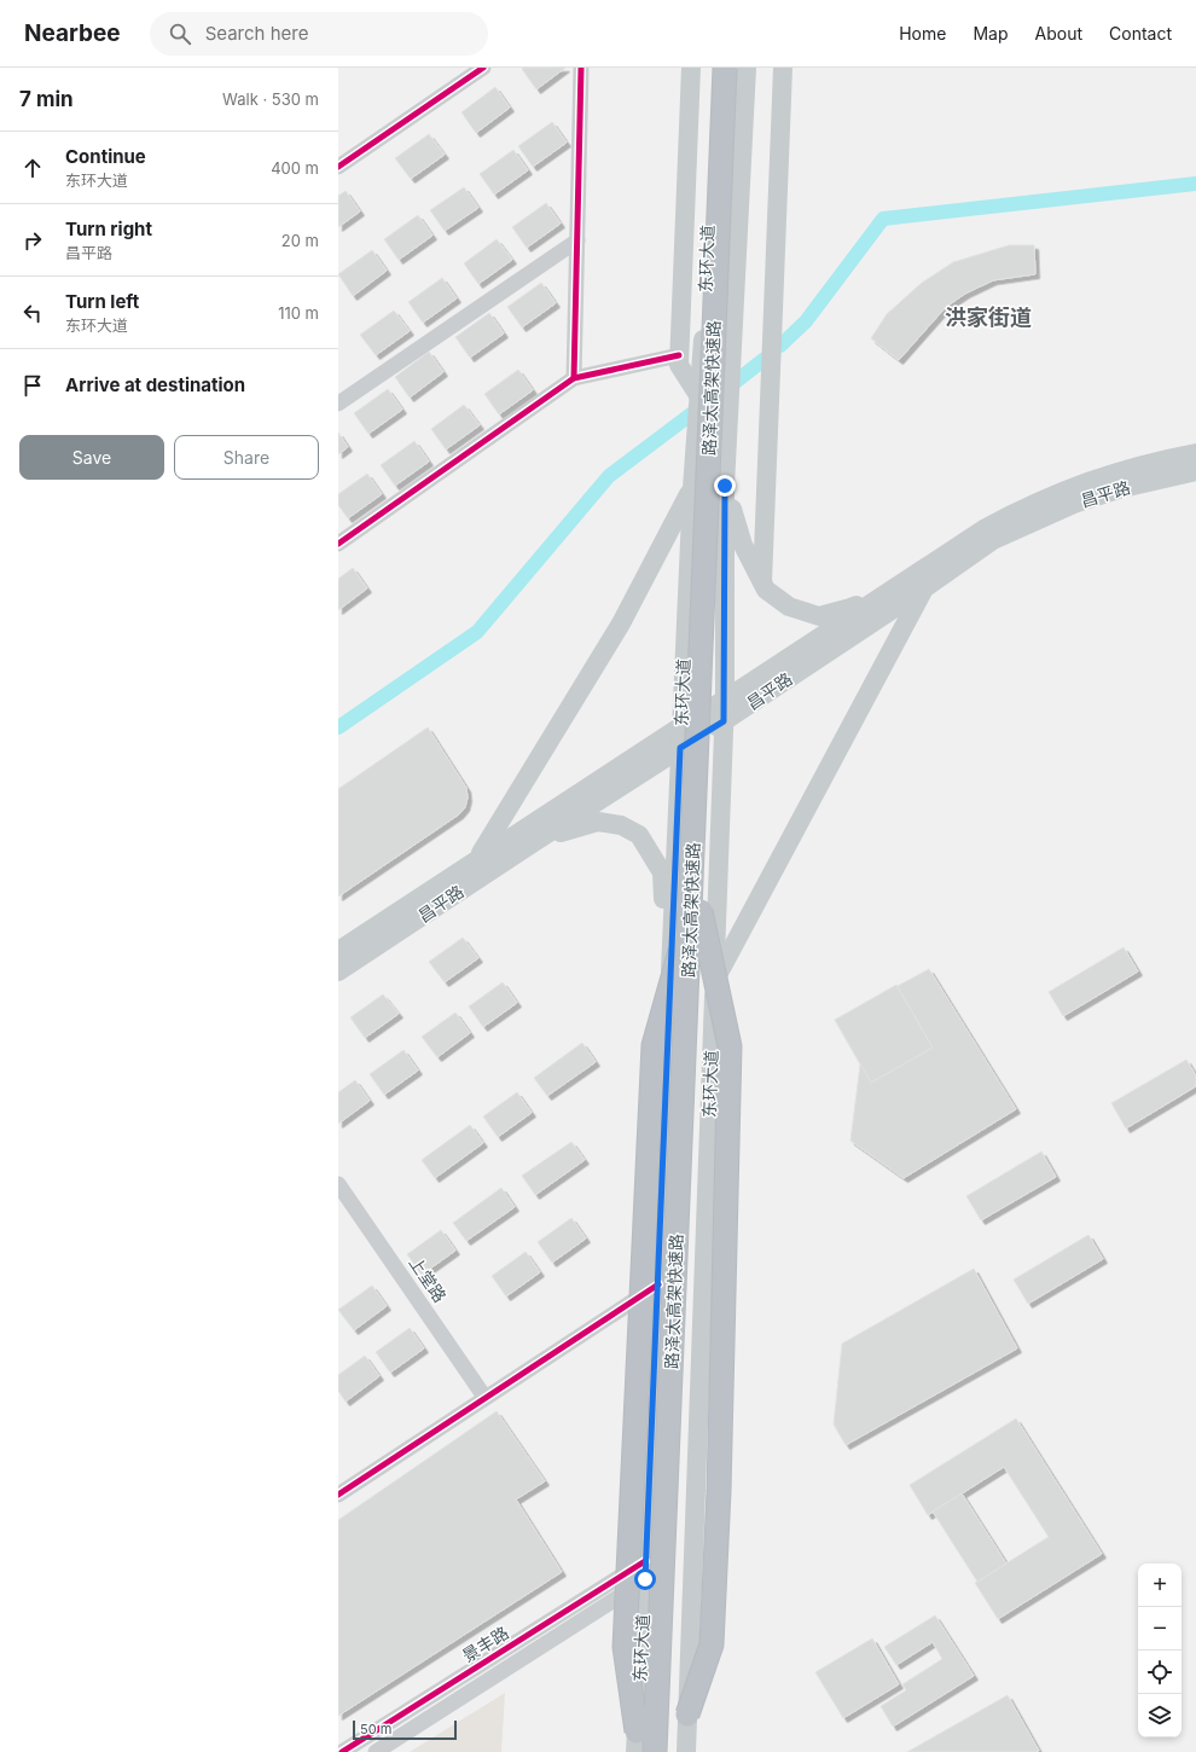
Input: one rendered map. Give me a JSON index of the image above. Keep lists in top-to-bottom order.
{
  "streets": {
    "highway": ["路泽太高架快速路"],
    "main road": ["东环大道", "昌平路"],
    "street": ["上堂路", "景丰路"]
  },
  "crossings": [
    ["东环大道", "昌平路"],
    ["东环大道", "景丰路"]
  ],
  "districts": ["洪家街道"],
  "scale_bar": "50 m",
  "page": {
    "header": "Nearbee",
    "search": "Search here",
    "nav": [
      "Home",
      "Map",
      "About",
      "Contact"
    ],
    "heading": ["7 min", "Walk · 530 m"],
    "list": [
      ["Continue", "东环大道", "400 m"],
      ["Turn right", "昌平路", "20 m"],
      ["Turn left", "东环大道", "110 m"],
      "Arrive at destination"
    ],
    "buttons": ["Save", "Share"],
    "map_buttons": ["+", "−"],
    "scale": "50 m"
  }
}
